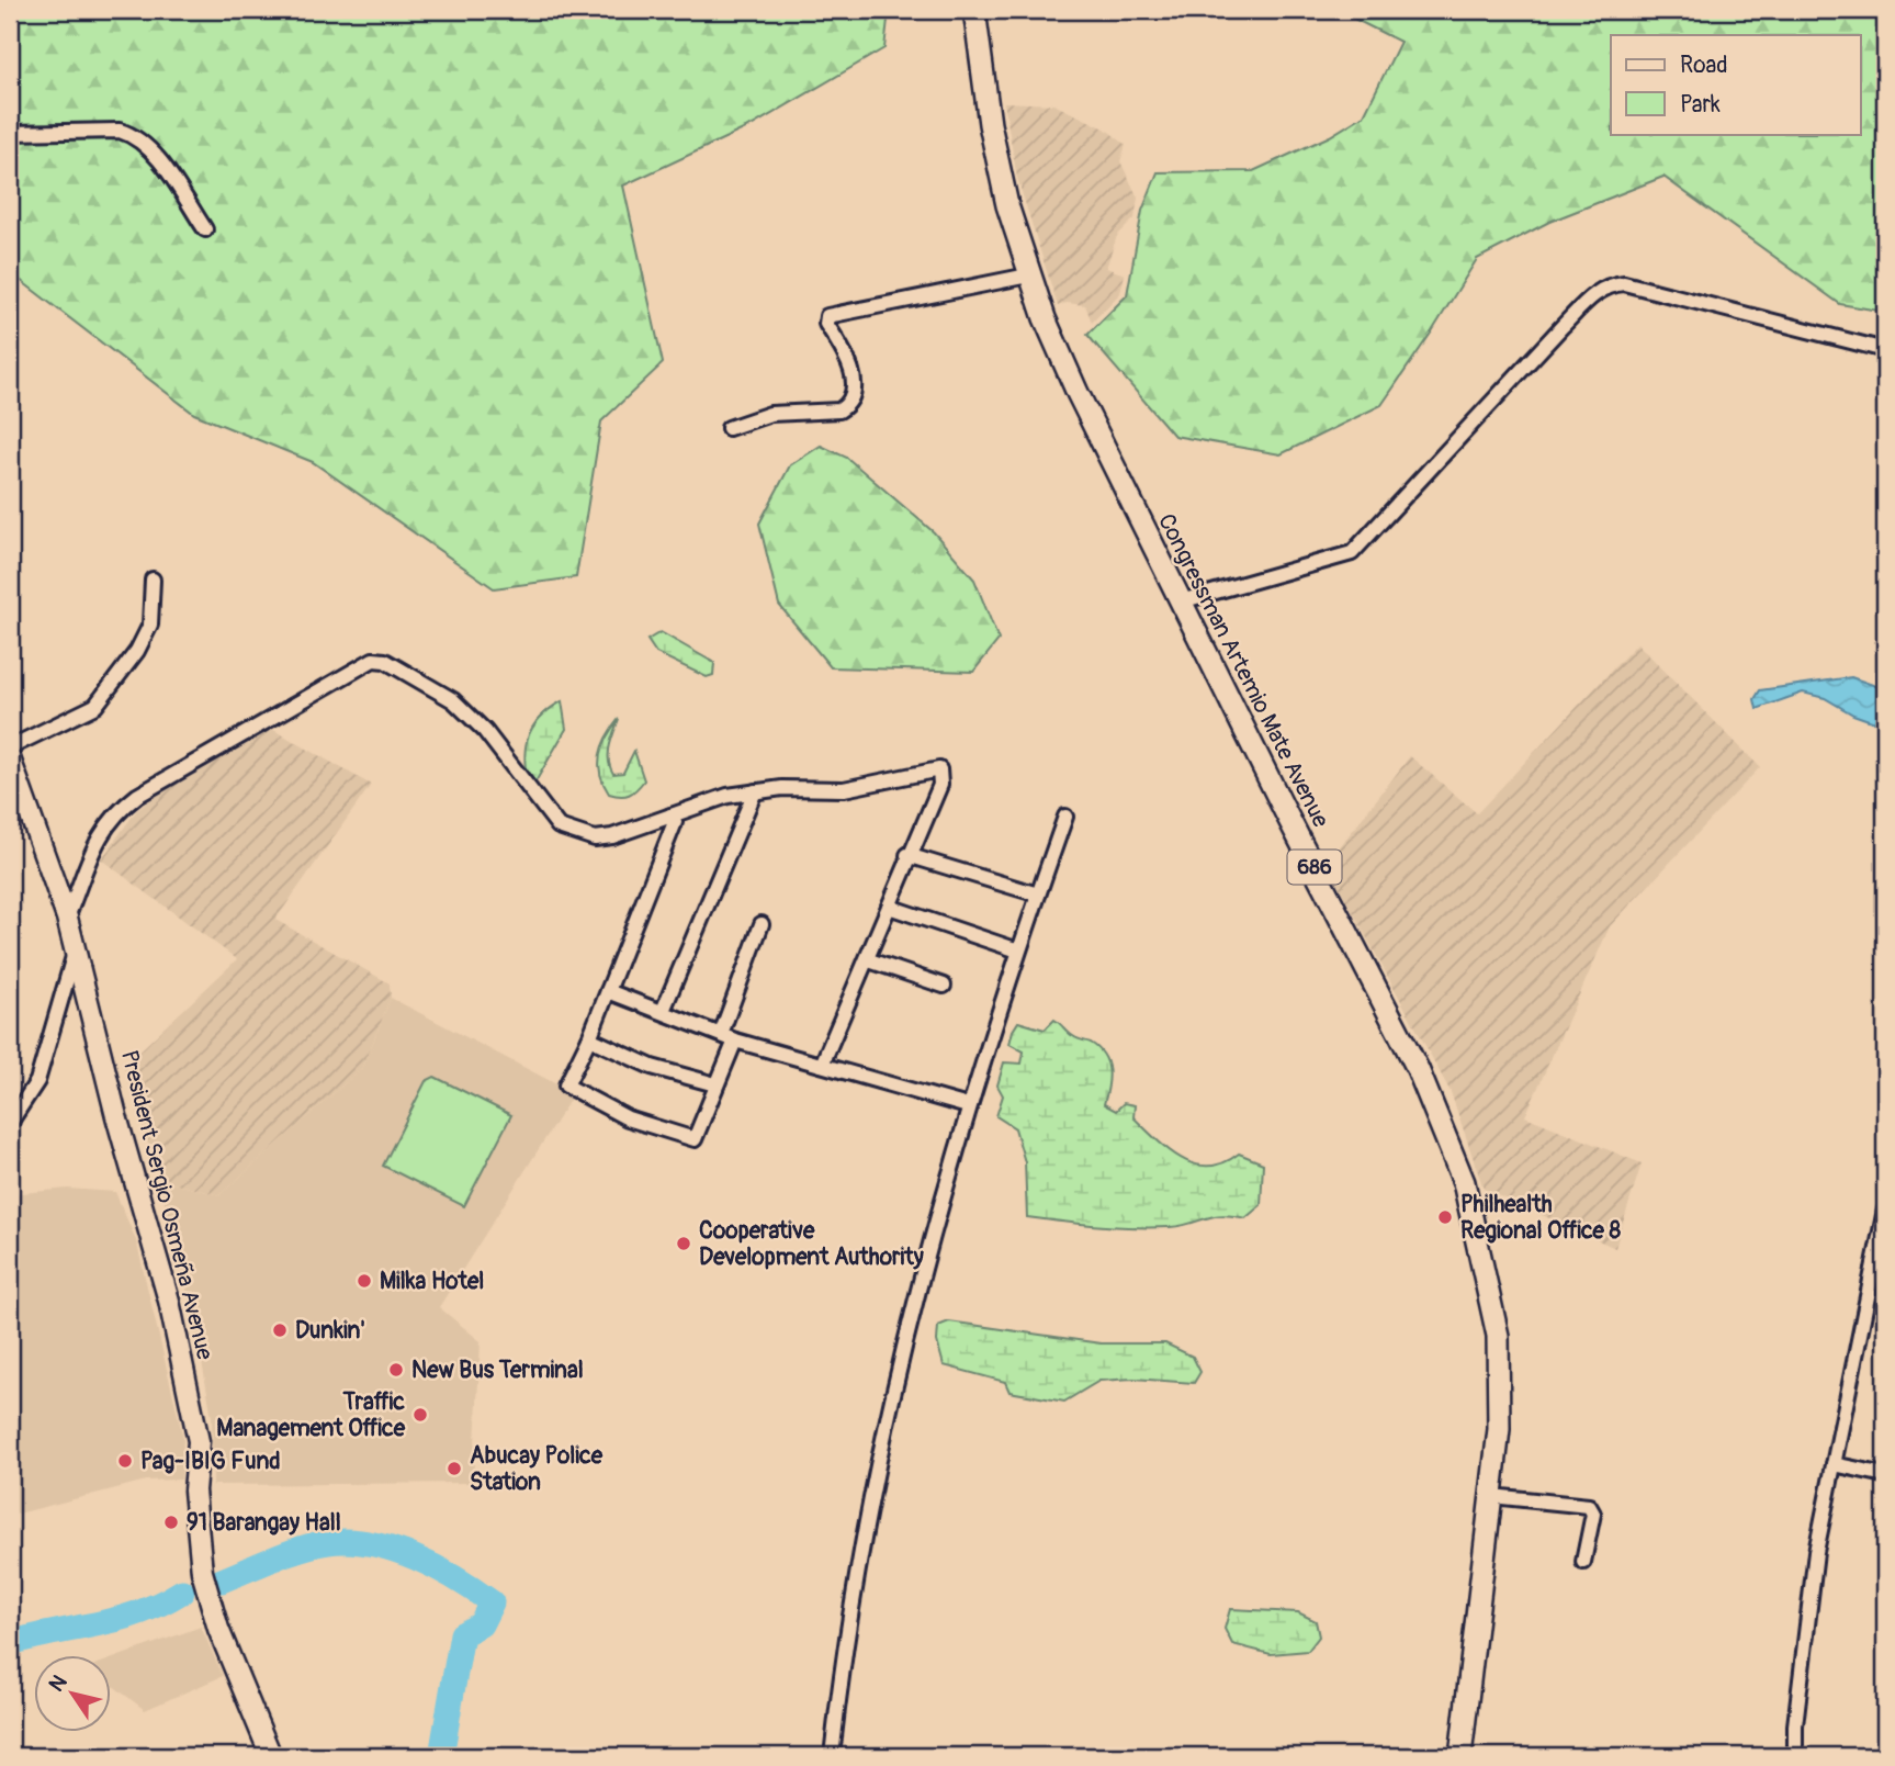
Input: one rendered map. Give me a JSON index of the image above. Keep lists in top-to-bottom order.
{
  "streets": {
    "main road": ["Congressman Artemio Mate Avenue", "686", "President Sergio Osmeña Avenue"]
  },
  "places": [
    "Philhealth Regional Office 8",
    "Cooperative Development Authority",
    "Milka Hotel",
    "Dunkin'",
    "New Bus Terminal",
    "Traffic Management Office",
    "Pag-IBIG Fund",
    "Abucay Police Station",
    "91 Barangay Hall"
  ],
  "legend": ["Road", "Park"],
  "north": "top left"
}
